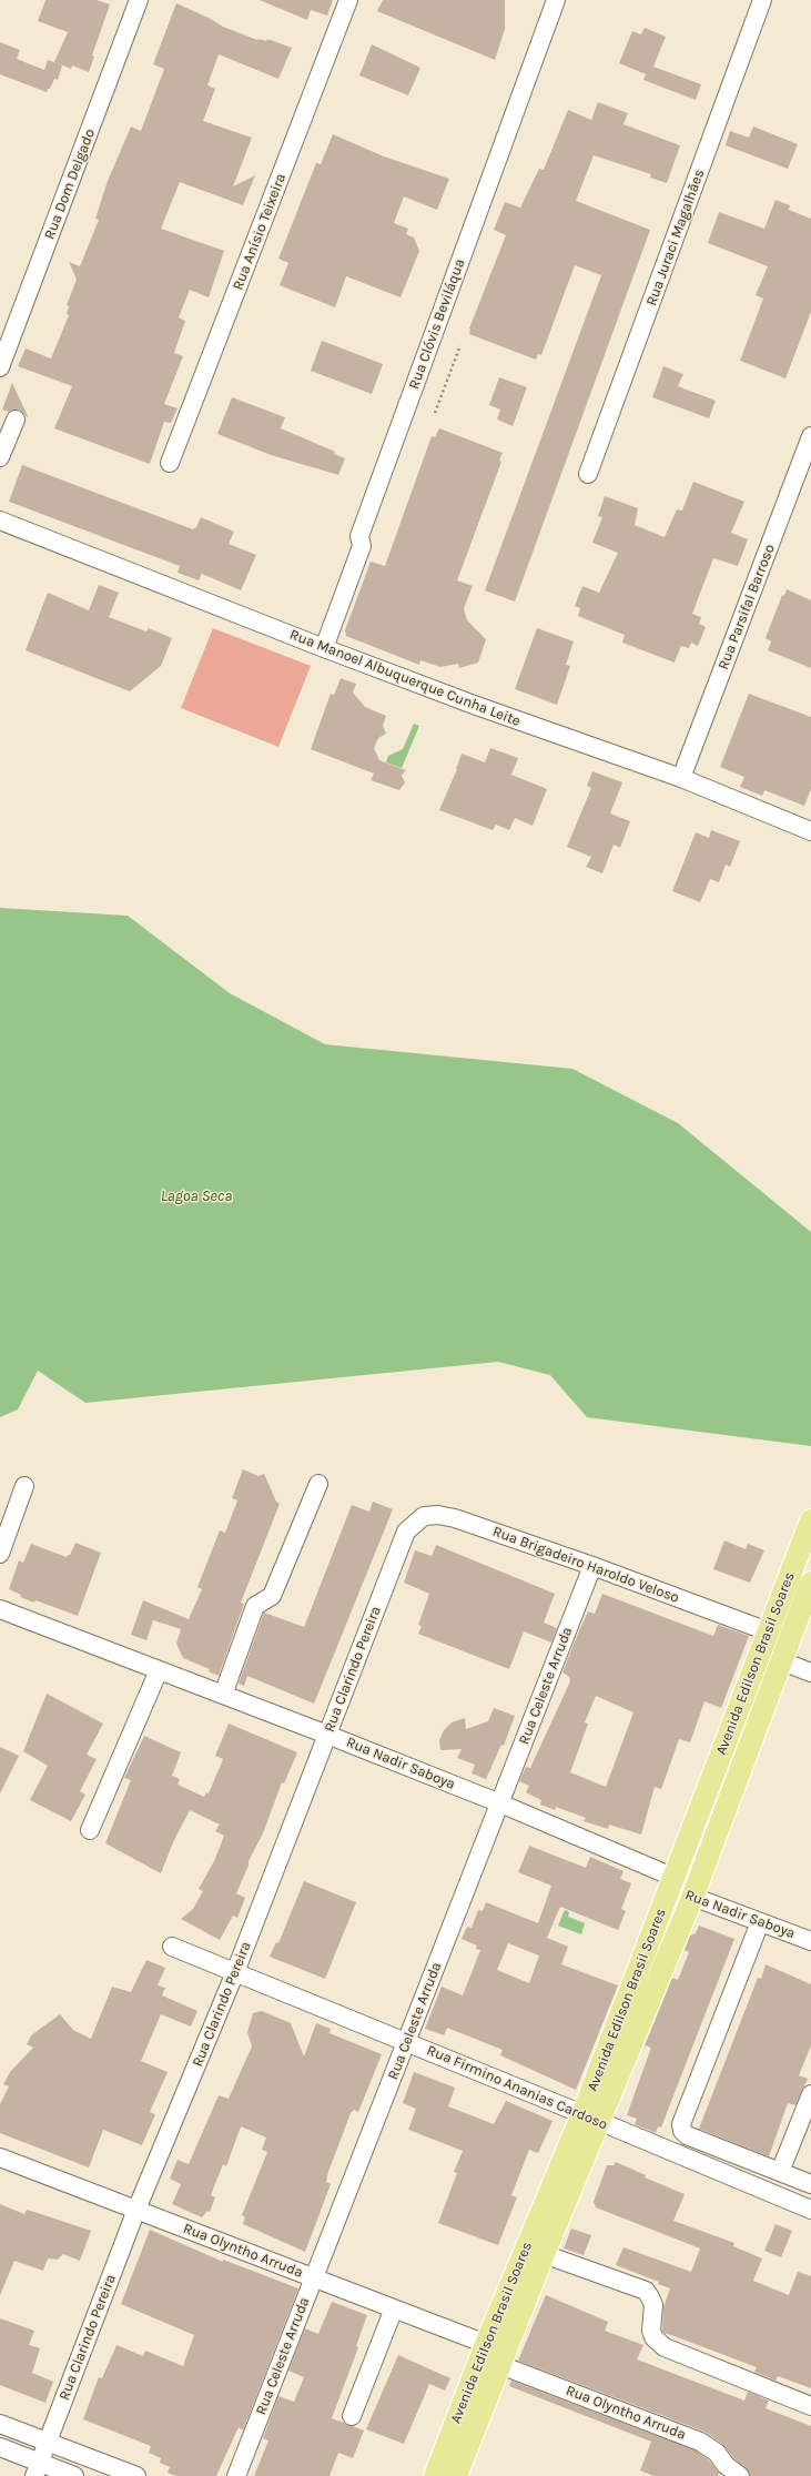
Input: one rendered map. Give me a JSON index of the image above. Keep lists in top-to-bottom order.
{
  "streets": {
    "main road": ["Avenida Edilson Brasil Soares"],
    "street": [
      "Rua Dom Delgado",
      "Rua Anísio Teixeira",
      "Rua Juraci Magalhães",
      "Rua Clóvis Beviláqua",
      "Rua Parsifal Barroso",
      "Rua Manoel Albuquerque Cunha Leite",
      "Rua Brigadeiro Haroldo Veloso",
      "Rua Clarindo Pereira",
      "Rua Celeste Arruda",
      "Rua Nadir Saboya",
      "Rua Firmino Ananias Cardoso",
      "Rua Olyntho Arruda"
    ]
  },
  "crossings": [
    ["Rua Clóvis Beviláqua", "Rua Manoel Albuquerque Cunha Leite"],
    ["Rua Parsifal Barroso", "Rua Manoel Albuquerque Cunha Leite"],
    ["Rua Brigadeiro Haroldo Veloso", "Avenida Edilson Brasil Soares"],
    ["Rua Brigadeiro Haroldo Veloso", "Rua Clarindo Pereira"],
    ["Rua Brigadeiro Haroldo Veloso", "Rua Celeste Arruda"],
    ["Avenida Edilson Brasil Soares", "Rua Nadir Saboya"],
    ["Avenida Edilson Brasil Soares", "Rua Firmino Ananias Cardoso"],
    ["Avenida Edilson Brasil Soares", "Rua Olyntho Arruda"],
    ["Rua Clarindo Pereira", "Rua Nadir Saboya"],
    ["Rua Clarindo Pereira", "Rua Firmino Ananias Cardoso"],
    ["Rua Clarindo Pereira", "Rua Olyntho Arruda"],
    ["Rua Celeste Arruda", "Rua Nadir Saboya"],
    ["Rua Celeste Arruda", "Rua Firmino Ananias Cardoso"],
    ["Rua Celeste Arruda", "Rua Olyntho Arruda"]
  ],
  "water": ["Lagoa Seca"]
}
